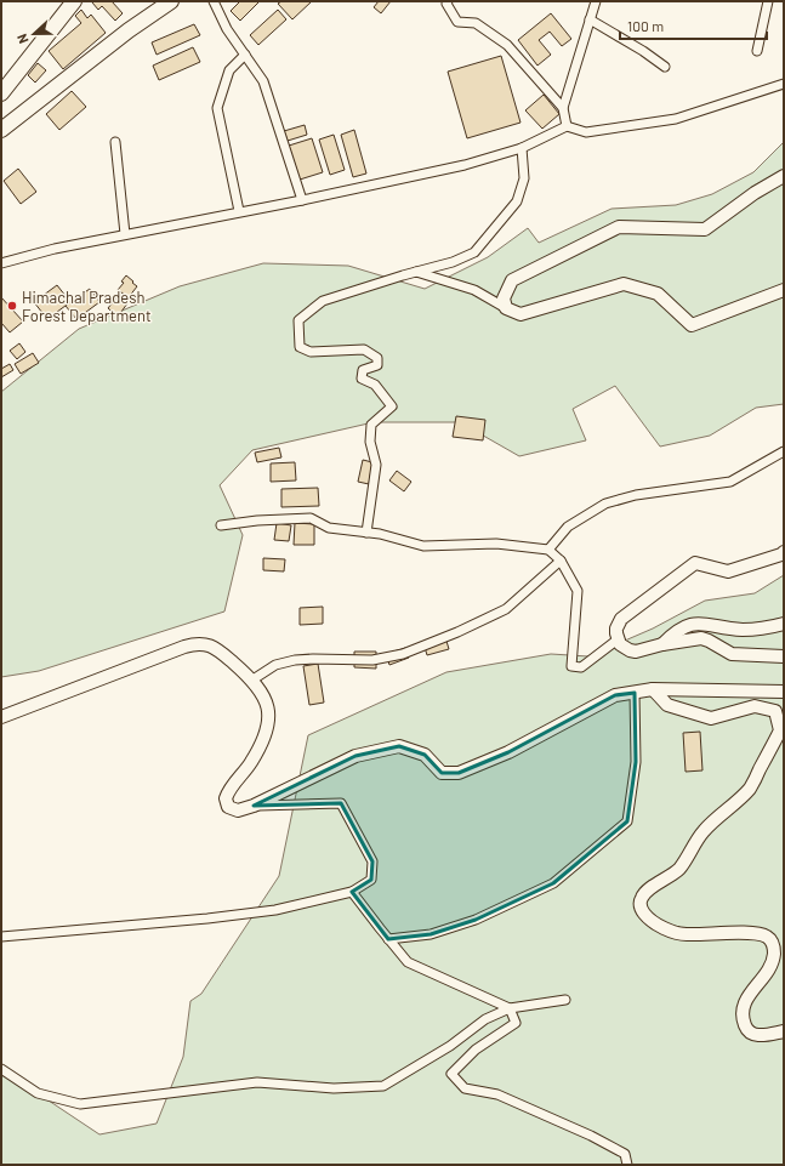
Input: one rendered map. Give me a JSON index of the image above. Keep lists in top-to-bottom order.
{
  "places": ["Himachal Pradesh Forest Department"],
  "scale_bar": "100 m",
  "north": "left"
}
